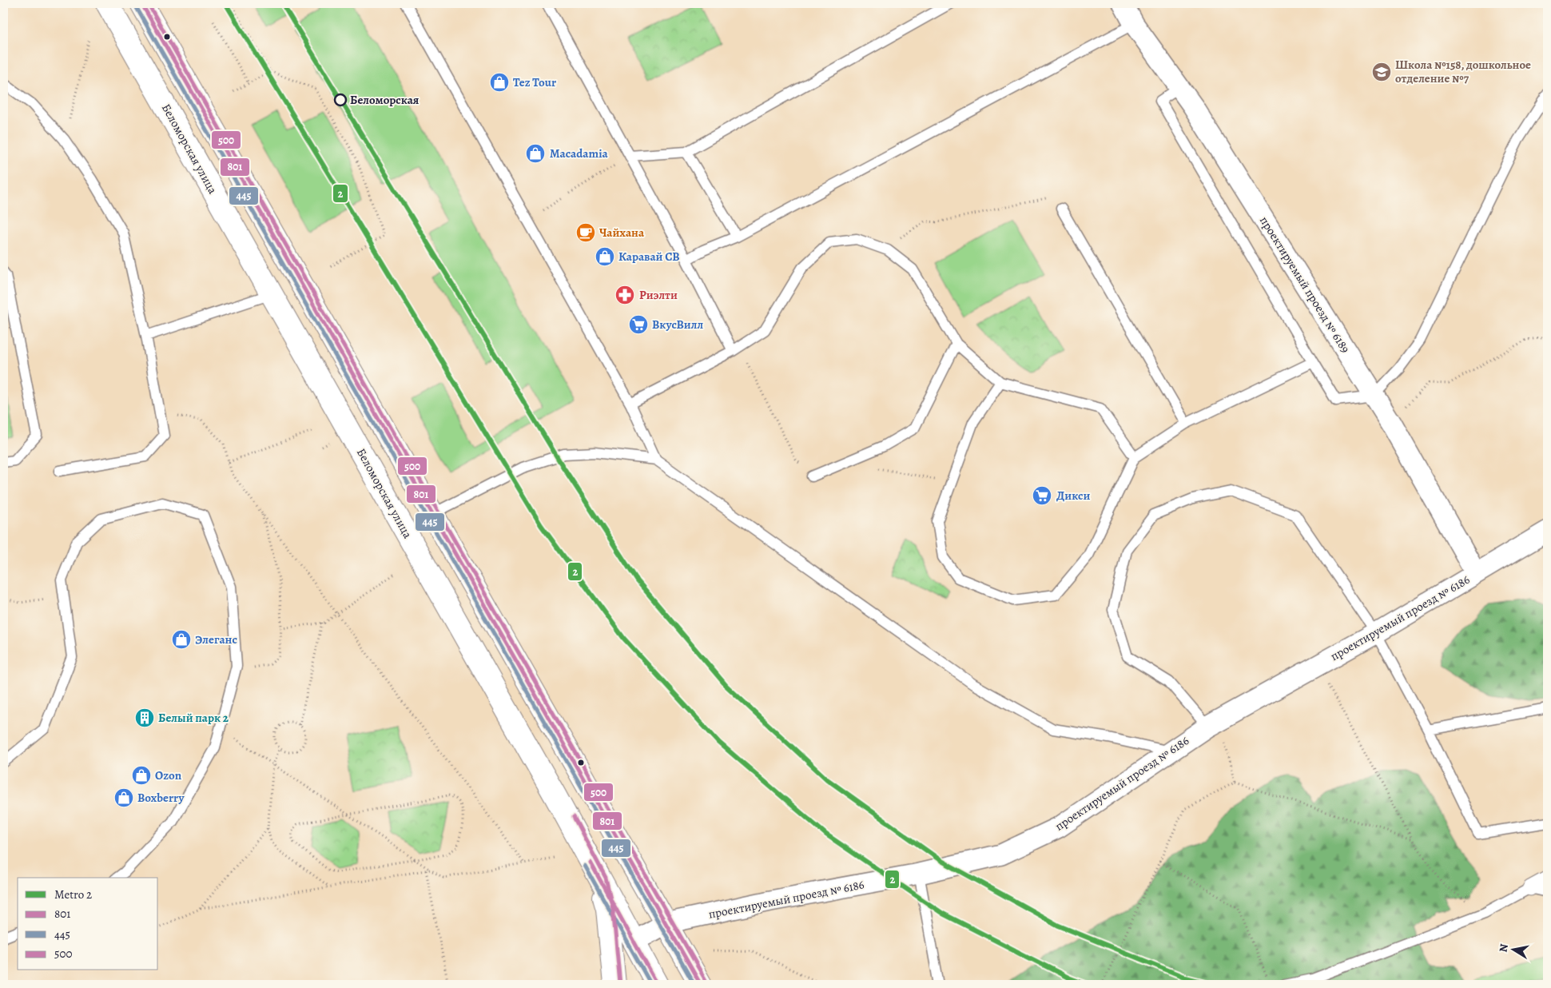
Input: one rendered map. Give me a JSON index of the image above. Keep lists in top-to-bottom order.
{
  "streets": {
    "main road": ["Беломорская улица"],
    "street": ["проектируемый проезд № 6189", "проектируемый проезд № 6186"]
  },
  "crossings": [
    ["Беломорская улица", "проектируемый проезд № 6186"],
    ["проектируемый проезд № 6189", "проектируемый проезд № 6186"]
  ],
  "places": {
    "school or university": ["Школа №158, дошкольное отделение №7"],
    "shop": [
      "Tez Tour",
      "Macadamia",
      "Каравай СВ",
      "Элеганс",
      "Ozon",
      "Boxberry"
    ],
    "other": ["Беломорская"],
    "cafe": ["Чайхана"],
    "pharmacy": ["Риэлти"],
    "supermarket": ["ВкусВилл", "Дикси"],
    "building": ["Белый парк 2"]
  },
  "lines": [
    "metro line 2",
    "transit line 801",
    "transit line 500",
    "transit line 445"
  ],
  "legend": [
    "Metro 2",
    "801",
    "445",
    "500"
  ],
  "north": "left"
}
